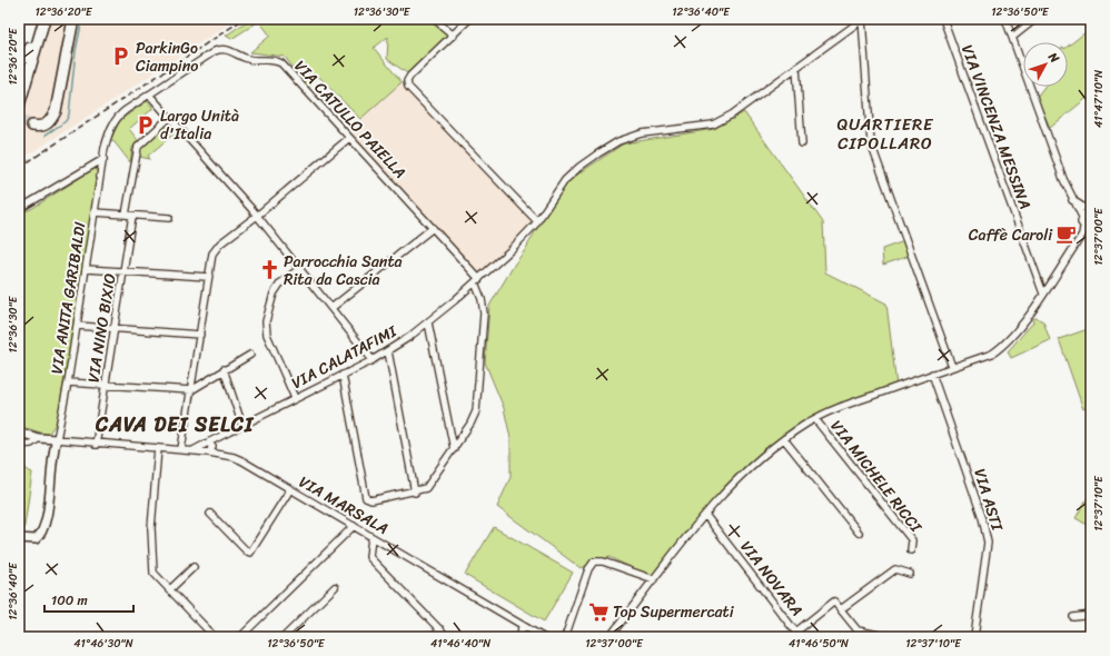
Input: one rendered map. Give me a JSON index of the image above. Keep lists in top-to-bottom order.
{
  "streets": {
    "street": [
      "VIA CATULLO PAIELLA",
      "VIA VINCENZA MESSINA",
      "VIA ANITA GARIBALDI",
      "VIA NINO BIXIO",
      "VIA CALATAFIMI",
      "VIA MICHELE RICCI",
      "VIA ASTI",
      "VIA MARSALA",
      "VIA NOVARA"
    ]
  },
  "crossings": [
    ["VIA CATULLO PAIELLA", "VIA ANITA GARIBALDI"],
    ["VIA CATULLO PAIELLA", "VIA CALATAFIMI"],
    ["VIA CALATAFIMI", "VIA MARSALA"]
  ],
  "districts": ["QUARTIERE CIPOLLARO", "CAVA DEI SELCI"],
  "places": {
    "parking": ["ParkinGo Ciampino", "Largo Unità d'Italia"],
    "cafe": ["Caffè Caroli"],
    "church": ["Parrocchia Santa Rita da Cascia"],
    "supermarket": ["Top Supermercati"]
  },
  "scale_bar": "100 m",
  "north": "top right",
  "coordinates": [
    "12°36'20\"E",
    "12°36'30\"E",
    "12°36'40\"E",
    "12°36'50\"E",
    "41°47'10\"N",
    "12°37'00\"E",
    "12°37'10\"E",
    "41°46'30\"N",
    "41°46'40\"N",
    "41°46'50\"N"
  ]
}
